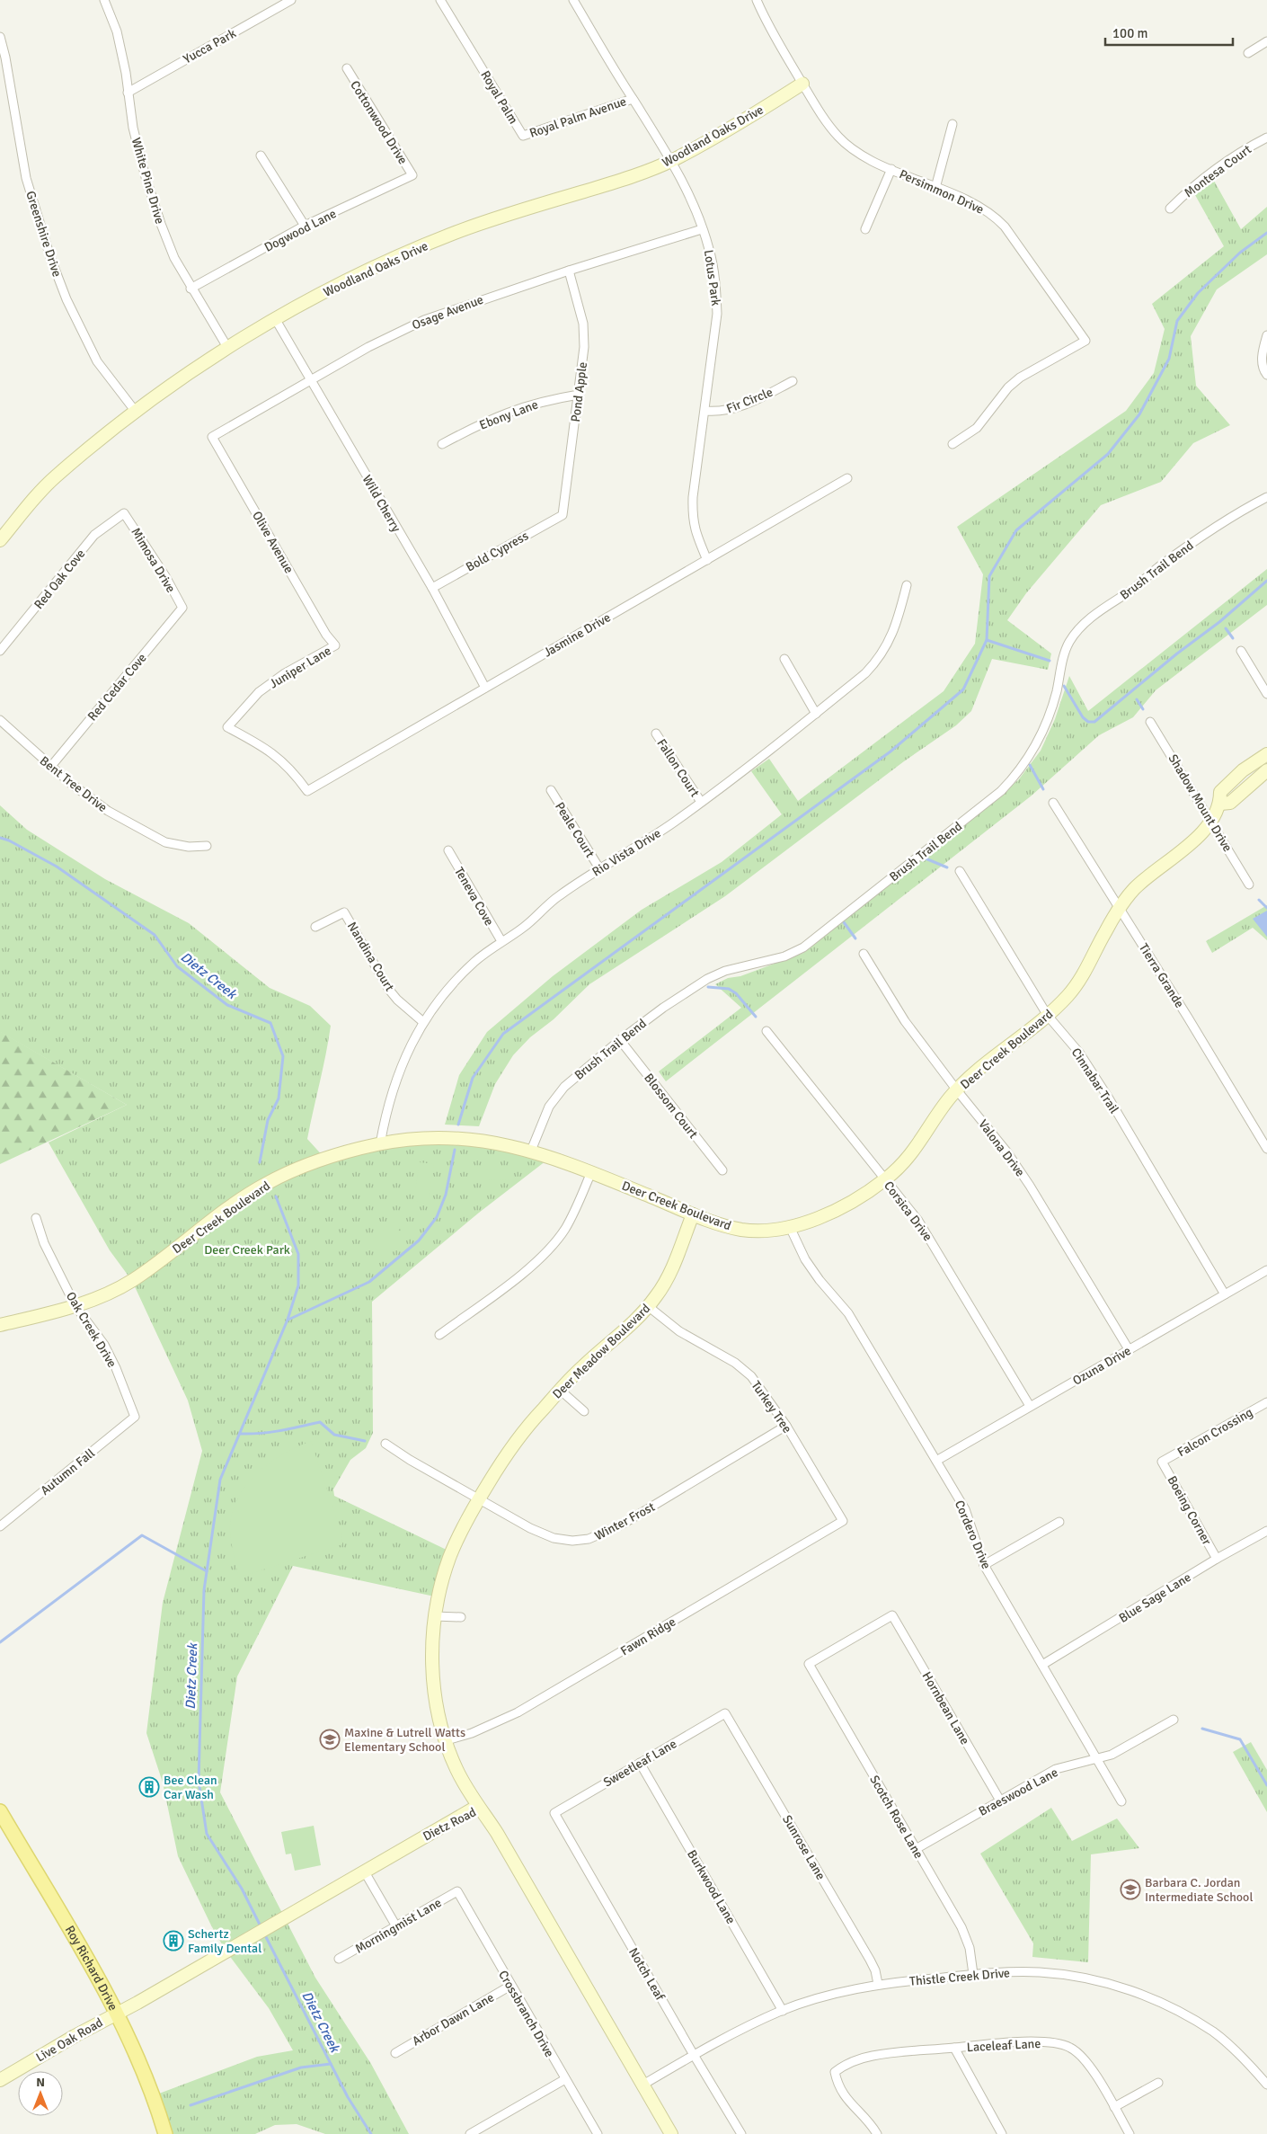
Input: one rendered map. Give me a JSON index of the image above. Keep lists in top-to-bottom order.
{
  "streets": {
    "main road": ["Roy Richard Drive"],
    "street": [
      "Yucca Park",
      "Royal Palm",
      "Royal Palm Avenue",
      "Cottonwood Drive",
      "Woodland Oaks Drive",
      "Montesa Court",
      "White Pine Drive",
      "Persimmon Drive",
      "Dogwood Lane",
      "Greenshire Drive",
      "Lotus Park",
      "Osage Avenue",
      "Pond Apple",
      "Fir Circle",
      "Ebony Lane",
      "Wild Cherry",
      "Olive Avenue",
      "Bold Cypress",
      "Mimosa Drive",
      "Brush Trail Bend",
      "Red Oak Cove",
      "Jasmine Drive",
      "Juniper Lane",
      "Red Cedar Cove",
      "Fallon Court",
      "Bent Tree Drive",
      "Shadow Mount Drive",
      "Peale Court",
      "Rio Vista Drive",
      "Teneva Cove",
      "Nandina Court",
      "Tierra Grande",
      "Deer Creek Boulevard",
      "Cinnabar Trail",
      "Blossom Court",
      "Valona Drive",
      "Corsica Drive",
      "Oak Creek Drive",
      "Deer Meadow Boulevard",
      "Ozuna Drive",
      "Turkey Tree",
      "Falcon Crossing",
      "Autumn Fall",
      "Boeing Corner",
      "Winter Frost",
      "Cordero Drive",
      "Blue Sage Lane",
      "Fawn Ridge",
      "Hornbean Lane",
      "Sweetleaf Lane",
      "Braeswood Lane",
      "Scotch Rose Lane",
      "Dietz Road",
      "Sunrose Lane",
      "Burkwood Lane",
      "Morningmist Lane",
      "Notch Leaf",
      "Thistle Creek Drive",
      "Crossbranch Drive",
      "Arbor Dawn Lane",
      "Live Oak Road",
      "Laceleaf Lane"
    ]
  },
  "crossings": [
    ["Yucca Park", "White Pine Drive"],
    ["Royal Palm", "Royal Palm Avenue"],
    ["Royal Palm Avenue", "Lotus Park"],
    ["Cottonwood Drive", "Dogwood Lane"],
    ["Woodland Oaks Drive", "White Pine Drive"],
    ["Woodland Oaks Drive", "Persimmon Drive"],
    ["Woodland Oaks Drive", "Greenshire Drive"],
    ["Woodland Oaks Drive", "Lotus Park"],
    ["Woodland Oaks Drive", "Wild Cherry"],
    ["White Pine Drive", "Dogwood Lane"],
    ["Lotus Park", "Osage Avenue"],
    ["Lotus Park", "Fir Circle"],
    ["Lotus Park", "Jasmine Drive"],
    ["Osage Avenue", "Pond Apple"],
    ["Osage Avenue", "Wild Cherry"],
    ["Osage Avenue", "Olive Avenue"],
    ["Pond Apple", "Ebony Lane"],
    ["Pond Apple", "Bold Cypress"],
    ["Wild Cherry", "Bold Cypress"],
    ["Wild Cherry", "Jasmine Drive"],
    ["Olive Avenue", "Juniper Lane"],
    ["Mimosa Drive", "Red Oak Cove"],
    ["Mimosa Drive", "Red Cedar Cove"],
    ["Brush Trail Bend", "Deer Creek Boulevard"],
    ["Brush Trail Bend", "Blossom Court"],
    ["Jasmine Drive", "Juniper Lane"],
    ["Red Cedar Cove", "Bent Tree Drive"],
    ["Fallon Court", "Rio Vista Drive"],
    ["Shadow Mount Drive", "Deer Creek Boulevard"],
    ["Peale Court", "Rio Vista Drive"],
    ["Rio Vista Drive", "Teneva Cove"],
    ["Rio Vista Drive", "Nandina Court"],
    ["Rio Vista Drive", "Deer Creek Boulevard"],
    ["Tierra Grande", "Deer Creek Boulevard"],
    ["Deer Creek Boulevard", "Cinnabar Trail"],
    ["Deer Creek Boulevard", "Valona Drive"],
    ["Deer Creek Boulevard", "Corsica Drive"],
    ["Deer Creek Boulevard", "Oak Creek Drive"],
    ["Deer Creek Boulevard", "Deer Meadow Boulevard"],
    ["Deer Creek Boulevard", "Cordero Drive"],
    ["Cinnabar Trail", "Ozuna Drive"],
    ["Valona Drive", "Ozuna Drive"],
    ["Corsica Drive", "Ozuna Drive"],
    ["Oak Creek Drive", "Autumn Fall"],
    ["Deer Meadow Boulevard", "Turkey Tree"],
    ["Deer Meadow Boulevard", "Winter Frost"],
    ["Deer Meadow Boulevard", "Fawn Ridge"],
    ["Deer Meadow Boulevard", "Dietz Road"],
    ["Ozuna Drive", "Cordero Drive"],
    ["Turkey Tree", "Winter Frost"],
    ["Turkey Tree", "Fawn Ridge"],
    ["Falcon Crossing", "Boeing Corner"],
    ["Boeing Corner", "Blue Sage Lane"],
    ["Cordero Drive", "Blue Sage Lane"],
    ["Cordero Drive", "Braeswood Lane"],
    ["Hornbean Lane", "Braeswood Lane"],
    ["Hornbean Lane", "Scotch Rose Lane"],
    ["Sweetleaf Lane", "Sunrose Lane"],
    ["Sweetleaf Lane", "Burkwood Lane"],
    ["Sweetleaf Lane", "Notch Leaf"],
    ["Braeswood Lane", "Scotch Rose Lane"],
    ["Scotch Rose Lane", "Thistle Creek Drive"],
    ["Dietz Road", "Roy Richard Drive"],
    ["Dietz Road", "Thistle Creek Drive"],
    ["Dietz Road", "Live Oak Road"],
    ["Sunrose Lane", "Thistle Creek Drive"],
    ["Burkwood Lane", "Thistle Creek Drive"],
    ["Morningmist Lane", "Crossbranch Drive"],
    ["Roy Richard Drive", "Live Oak Road"],
    ["Notch Leaf", "Thistle Creek Drive"],
    ["Crossbranch Drive", "Arbor Dawn Lane"]
  ],
  "water": ["Dietz Creek"],
  "parks": ["Deer Creek Park"],
  "places": {
    "school or university": ["Maxine & Lutrell Watts Elementary School", "Barbara C. Jordan Intermediate School"],
    "building": ["Bee Clean Car Wash", "Schertz Family Dental"]
  },
  "scale_bar": "100 m",
  "north": "top"
}
